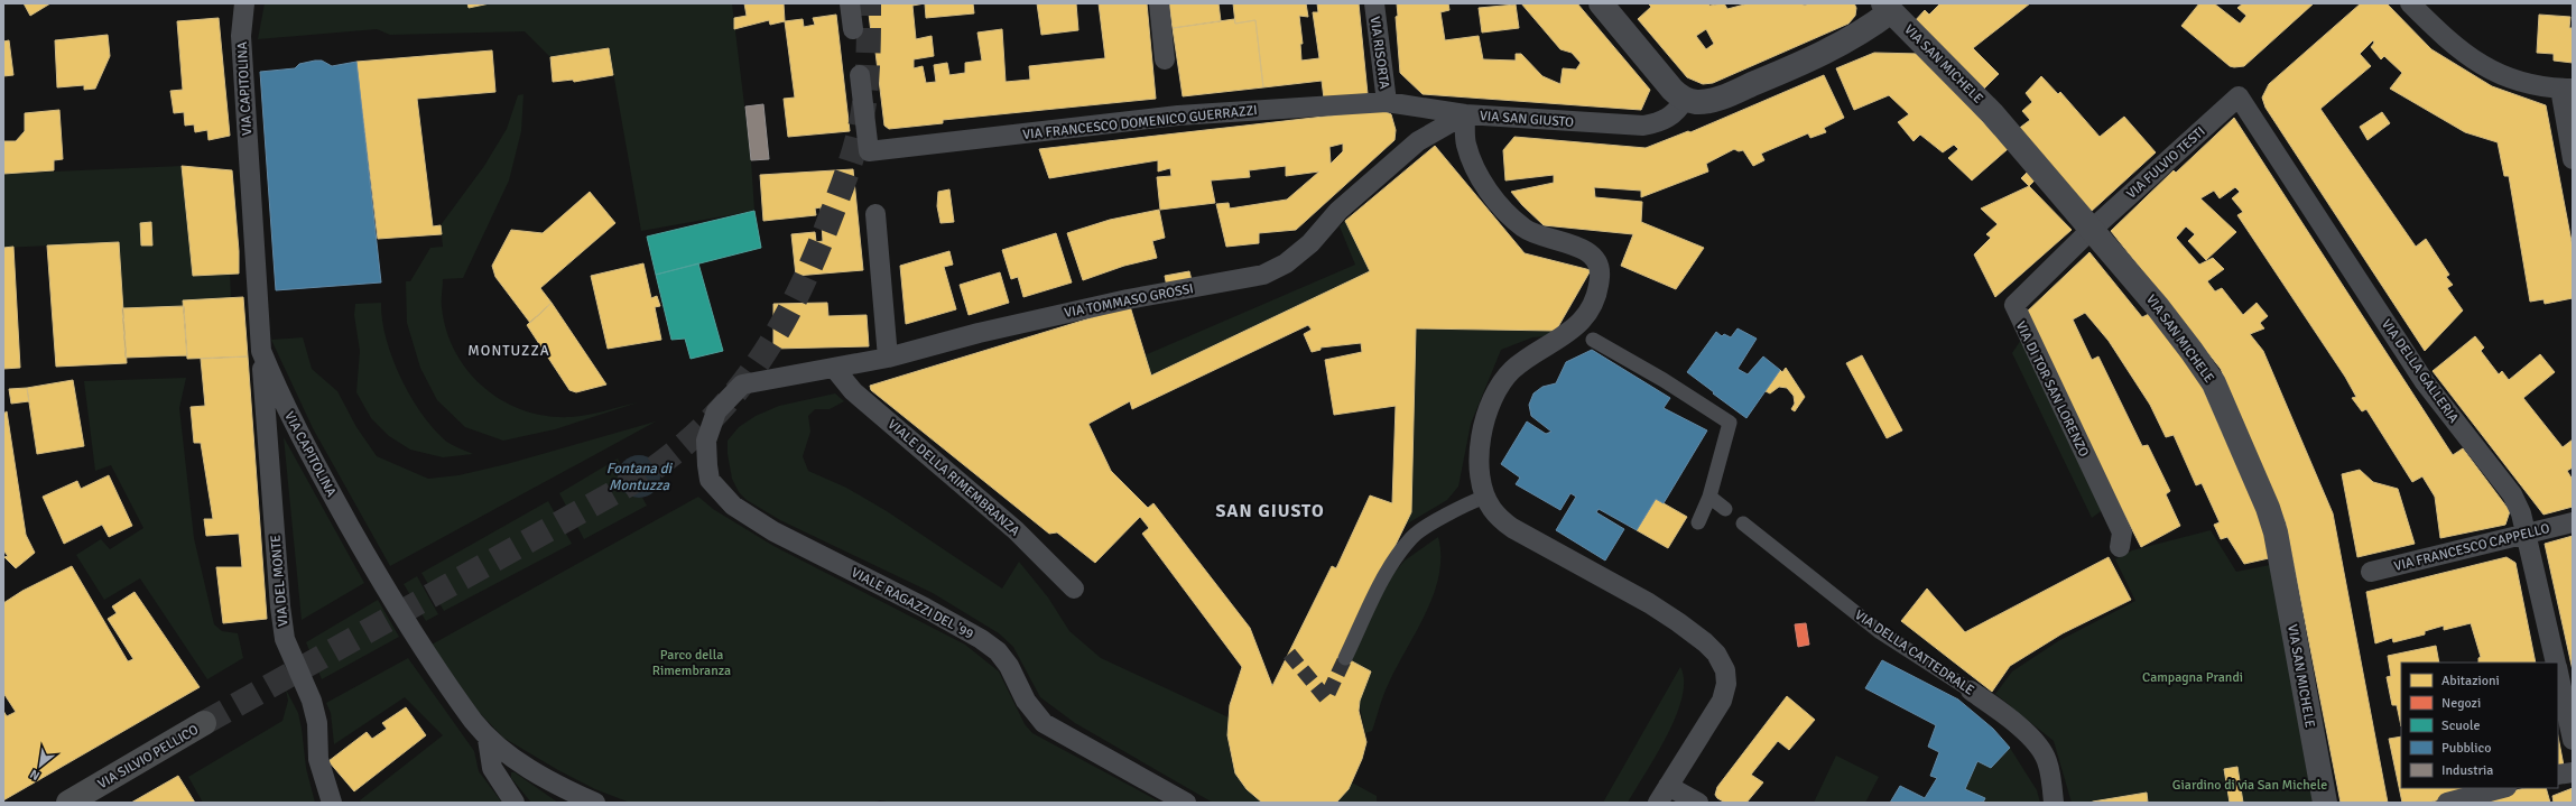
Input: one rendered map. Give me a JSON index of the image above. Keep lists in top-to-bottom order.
{
  "streets": {
    "main road": ["VIA SILVIO PELLICO"],
    "street": [
      "VIA RISORTA",
      "VIA SAN MICHELE",
      "VIA CAPITOLINA",
      "VIA SAN GIUSTO",
      "VIA FRANCESCO DOMENICO GUERRAZZI",
      "VIA FULVIO TESTI",
      "VIA TOMMASO GROSSI",
      "VIA DELLA GALLERIA",
      "VIA DI TOR SAN LORENZO",
      "VIALE DELLA RIMEMBRANZA",
      "VIA FRANCESCO CAPPELLO",
      "VIA DEL MONTE",
      "VIALE RAGAZZI DEL '99",
      "VIA DELLA CATTEDRALE"
    ]
  },
  "crossings": [
    ["VIA RISORTA", "VIA FRANCESCO DOMENICO GUERRAZZI"],
    ["VIA SAN MICHELE", "VIA FULVIO TESTI"],
    ["VIA SAN MICHELE", "VIA DI TOR SAN LORENZO"],
    ["VIA CAPITOLINA", "VIA DEL MONTE"],
    ["VIA SAN GIUSTO", "VIA FRANCESCO DOMENICO GUERRAZZI"],
    ["VIA SAN GIUSTO", "VIA TOMMASO GROSSI"],
    ["VIA FRANCESCO DOMENICO GUERRAZZI", "VIA TOMMASO GROSSI"],
    ["VIA FULVIO TESTI", "VIA DELLA GALLERIA"],
    ["VIA FULVIO TESTI", "VIA DI TOR SAN LORENZO"],
    ["VIA TOMMASO GROSSI", "VIALE DELLA RIMEMBRANZA"],
    ["VIA TOMMASO GROSSI", "VIALE RAGAZZI DEL '99"],
    ["VIA DELLA GALLERIA", "VIA FRANCESCO CAPPELLO"]
  ],
  "districts": ["MONTUZZA", "SAN GIUSTO"],
  "water": ["Fontana di Montuzza"],
  "parks": ["Parco della Rimembranza", "Campagna Prandi", "Giardino di via San Michele"],
  "legend": [
    "Abitazioni",
    "Negozi",
    "Scuole",
    "Pubblico",
    "Industria"
  ],
  "north": "bottom left"
}
